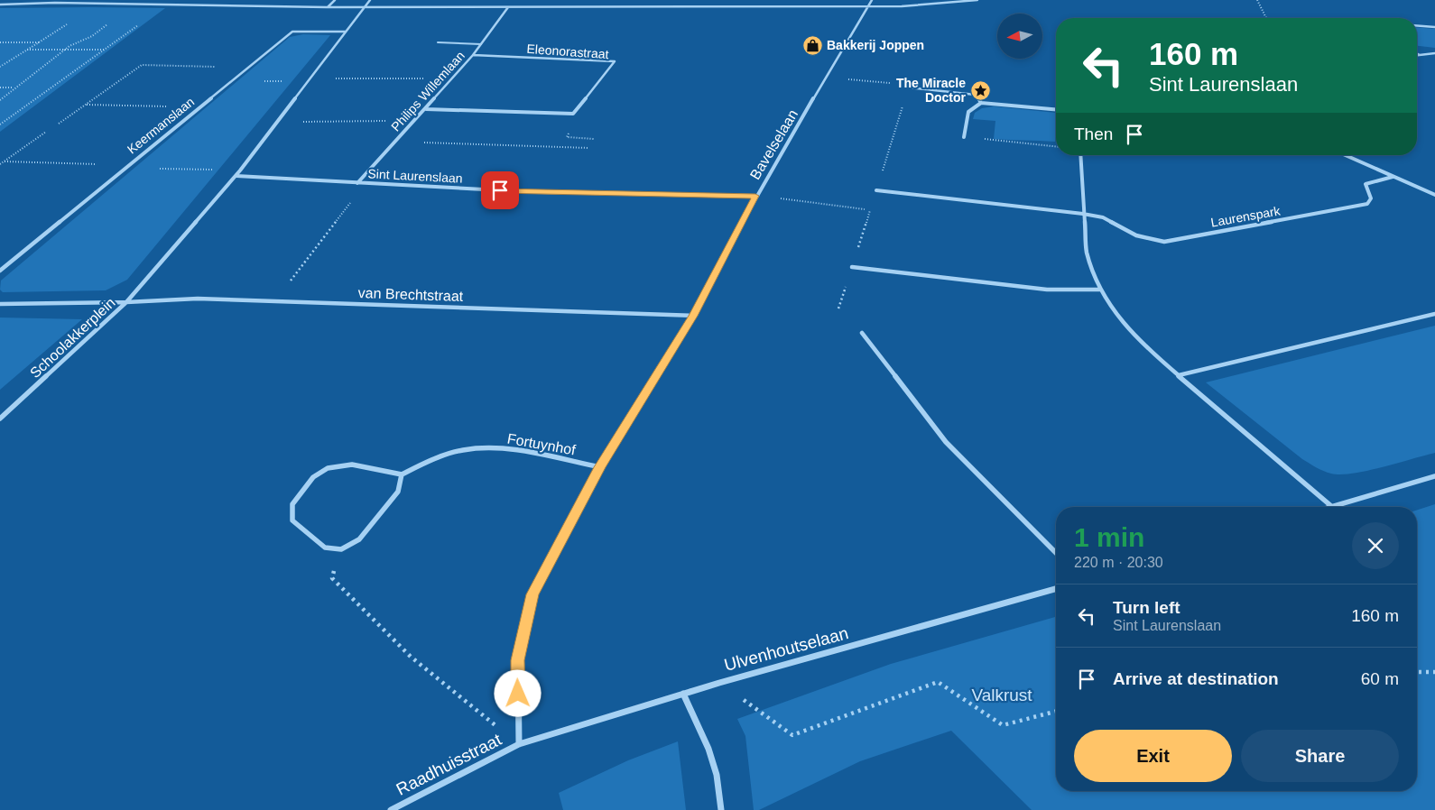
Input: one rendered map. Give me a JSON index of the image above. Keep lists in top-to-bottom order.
{
  "streets": {
    "street": [
      "Eleonorastraat",
      "Philips Willemlaan",
      "Keermanslaan",
      "Bavelselaan",
      "Sint Laurenslaan",
      "Laurenspark",
      "van Brechtstraat",
      "Schoolakkerplein",
      "Fortuynhof",
      "Ulvenhoutselaan",
      "Raadhuisstraat"
    ]
  },
  "crossings": [
    ["Eleonorastraat", "Philips Willemlaan"],
    ["Philips Willemlaan", "Sint Laurenslaan"],
    ["Bavelselaan", "Sint Laurenslaan"],
    ["Bavelselaan", "van Brechtstraat"],
    ["Bavelselaan", "Fortuynhof"],
    ["Bavelselaan", "Ulvenhoutselaan"],
    ["Bavelselaan", "Raadhuisstraat"],
    ["van Brechtstraat", "Schoolakkerplein"],
    ["Ulvenhoutselaan", "Raadhuisstraat"]
  ],
  "parks": ["Valkrust"],
  "places": {
    "shop": ["Bakkerij Joppen"],
    "place": ["The Miracle Doctor"]
  },
  "north": "left",
  "page": {
    "turn": ["160 m", "Sint Laurenslaan"],
    "then": "Then",
    "heading": ["1 min", "220 m · 20:30"],
    "list": [
      {
        "name": "Turn left",
        "note": "Sint Laurenslaan",
        "value": "160 m"
      },
      {
        "name": "Arrive at destination",
        "value": "60 m"
      }
    ],
    "buttons": ["Exit", "Share"]
  }
}
